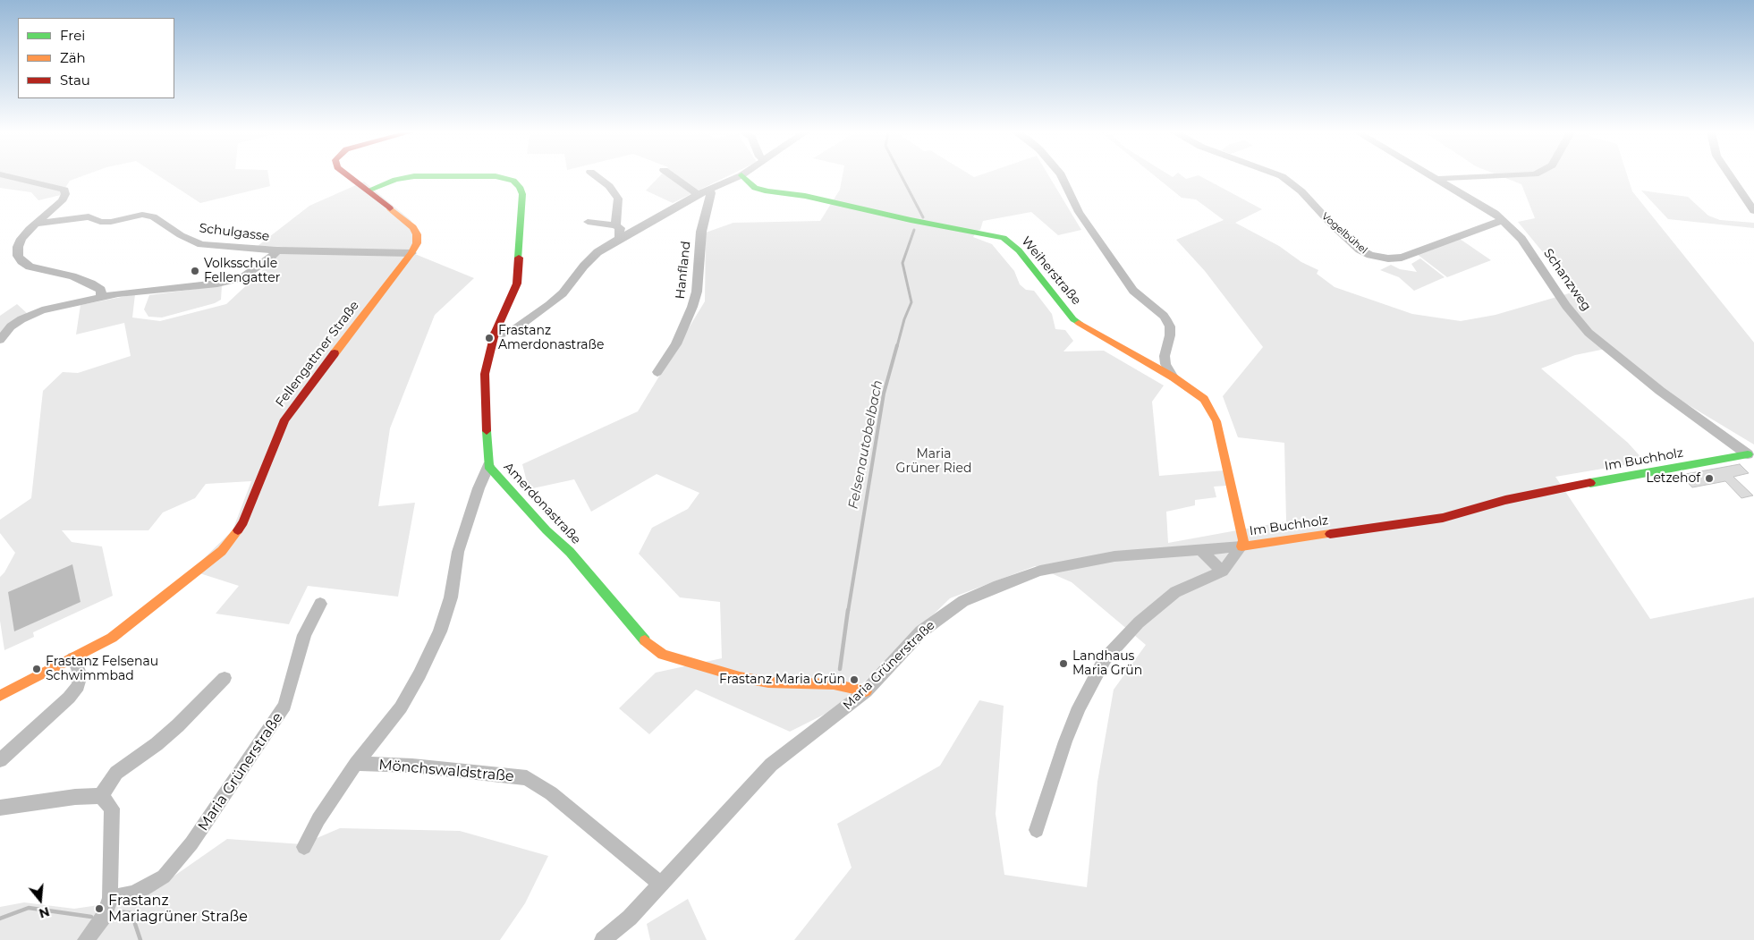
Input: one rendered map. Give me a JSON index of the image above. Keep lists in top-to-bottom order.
{
  "streets": {
    "street": [
      "Schulgasse",
      "Vogelbühel",
      "Hanfland",
      "Weiherstraße",
      "Schanzweg",
      "Fellengattner Straße",
      "Im Buchholz",
      "Amerdonastraße",
      "Maria Grünerstraße",
      "Mönchswaldstraße"
    ]
  },
  "crossings": [
    ["Schulgasse", "Fellengattner Straße"],
    ["Vogelbühel", "Schanzweg"],
    ["Weiherstraße", "Im Buchholz"],
    ["Schanzweg", "Im Buchholz"],
    ["Fellengattner Straße", "Amerdonastraße"],
    ["Im Buchholz", "Maria Grünerstraße"],
    ["Amerdonastraße", "Maria Grünerstraße"],
    ["Amerdonastraße", "Mönchswaldstraße"],
    ["Maria Grünerstraße", "Mönchswaldstraße"]
  ],
  "water": ["Felsenautobelbach"],
  "parks": ["Maria Grüner Ried"],
  "places": [
    "Volksschule Fellengatter",
    "Frastanz Amerdonastraße",
    "Letzehof",
    "Landhaus Maria Grün",
    "Frastanz Felsenau Schwimmbad",
    "Frastanz Maria Grün",
    "Frastanz Mariagrüner Straße"
  ],
  "legend": ["Frei", "Zäh", "Stau"],
  "north": "bottom"
}
